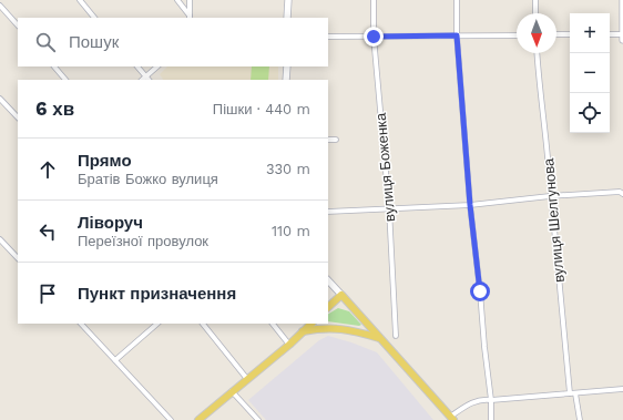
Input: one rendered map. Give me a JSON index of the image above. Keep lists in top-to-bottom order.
{
  "streets": {
    "street": ["вулиця Боженка", "вулиця Шелгунова"]
  },
  "north": "bottom",
  "page": {
    "map_buttons": ["+", "−"],
    "search": "Пошук",
    "heading": ["6 хв", "Пішки · 440 m"],
    "list": [
      ["Прямо", "Братів Божко вулиця", "330 m"],
      ["Ліворуч", "Переїзної провулок", "110 m"],
      "Пункт призначення"
    ]
  }
}
